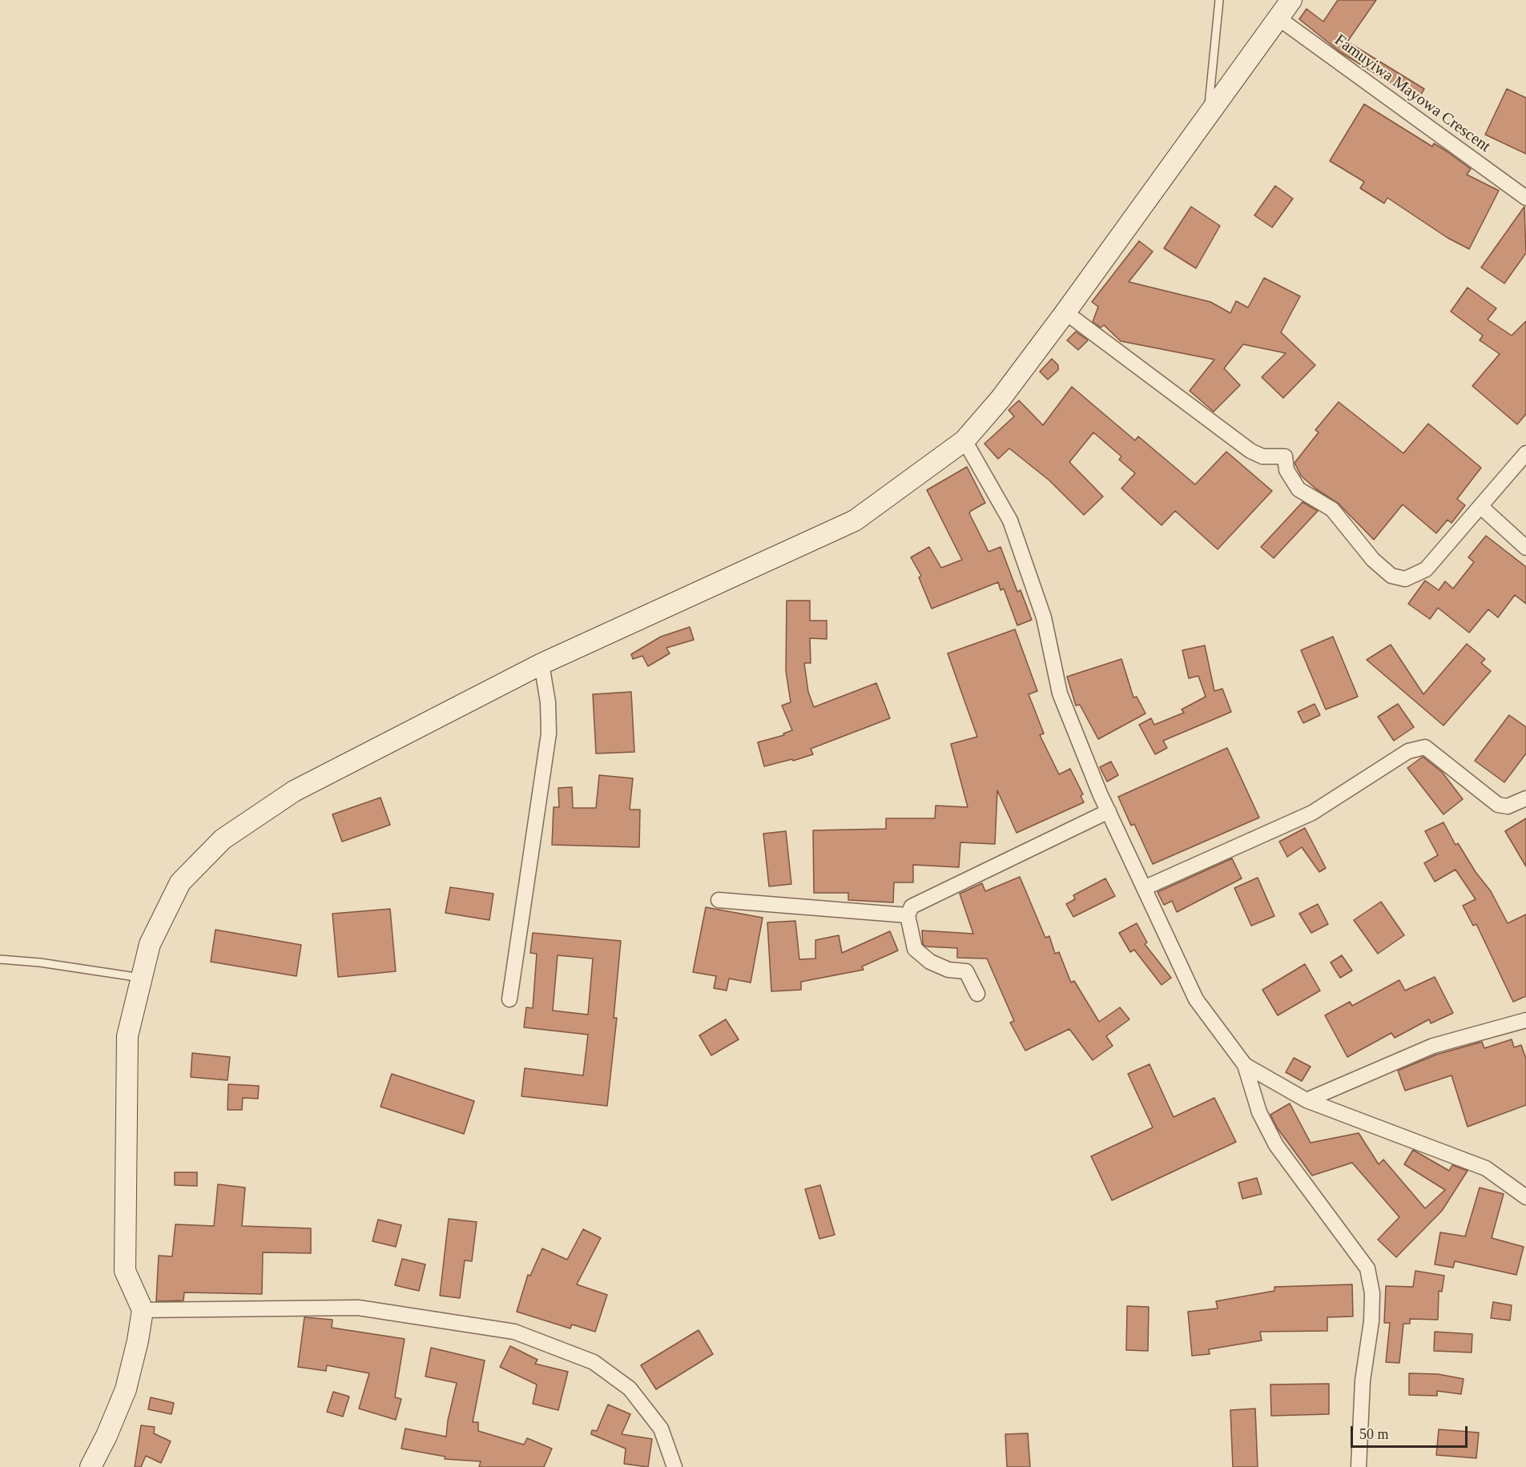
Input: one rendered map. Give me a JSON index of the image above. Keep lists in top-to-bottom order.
{
  "streets": {
    "street": ["Famuyiwa Mayowa Crescent"]
  },
  "scale_bar": "50 m"
}
